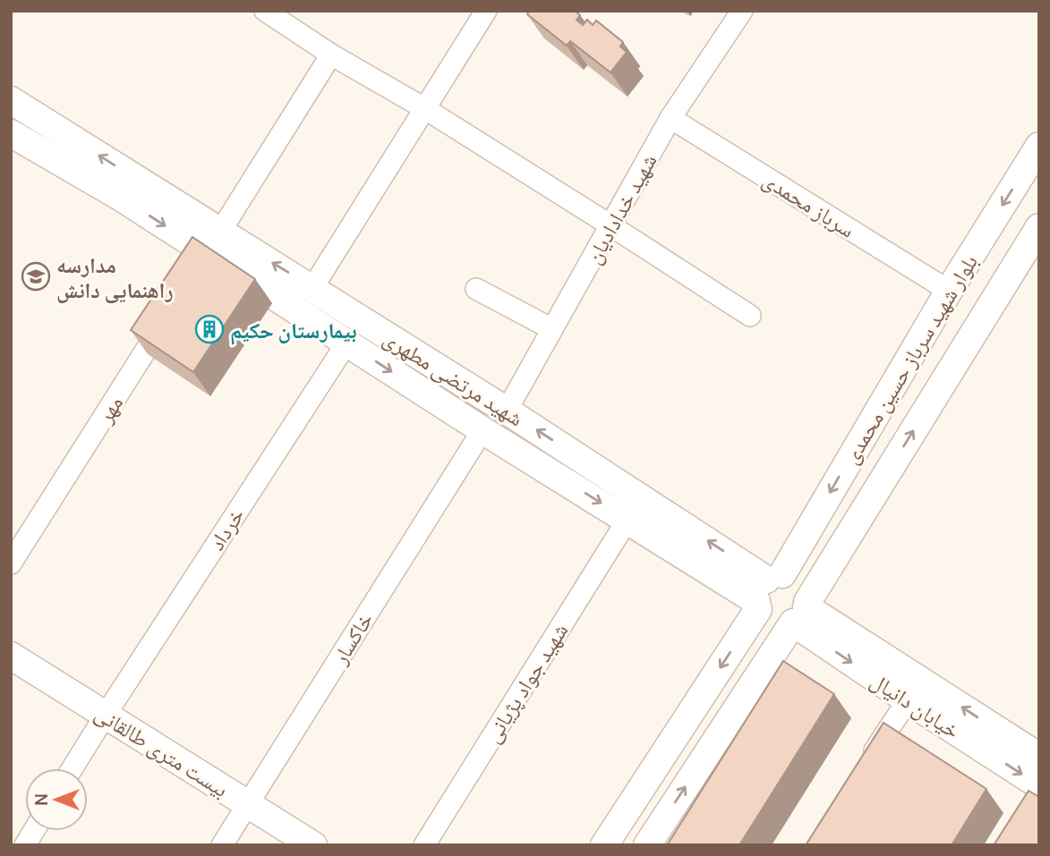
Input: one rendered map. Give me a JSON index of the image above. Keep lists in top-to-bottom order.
{
  "streets": {
    "street": [
      "سرباز محمدی",
      "شهید خدادادیان",
      "بلوار شهید سرباز حسین محمدی",
      "شهید مرتضی مطهری",
      "مهر",
      "خرداد",
      "خاکسار",
      "شهید جواد پژیانی",
      "خیابان دانیال",
      "بیست متری طالقانی"
    ]
  },
  "crossings": [
    ["سرباز محمدی", "شهید خدادادیان"],
    ["سرباز محمدی", "بلوار شهید سرباز حسین محمدی"],
    ["شهید خدادادیان", "شهید مرتضی مطهری"],
    ["بلوار شهید سرباز حسین محمدی", "شهید مرتضی مطهری"],
    ["بلوار شهید سرباز حسین محمدی", "خیابان دانیال"],
    ["شهید مرتضی مطهری", "خرداد"],
    ["شهید مرتضی مطهری", "خاکسار"],
    ["شهید مرتضی مطهری", "شهید جواد پژیانی"],
    ["شهید مرتضی مطهری", "خیابان دانیال"],
    ["خرداد", "بیست متری طالقانی"],
    ["خاکسار", "بیست متری طالقانی"]
  ],
  "places": {
    "school or university": ["مدارسه راهنمایی دانش"],
    "building": ["بیمارستان حکیم"]
  },
  "north": "left"
}
